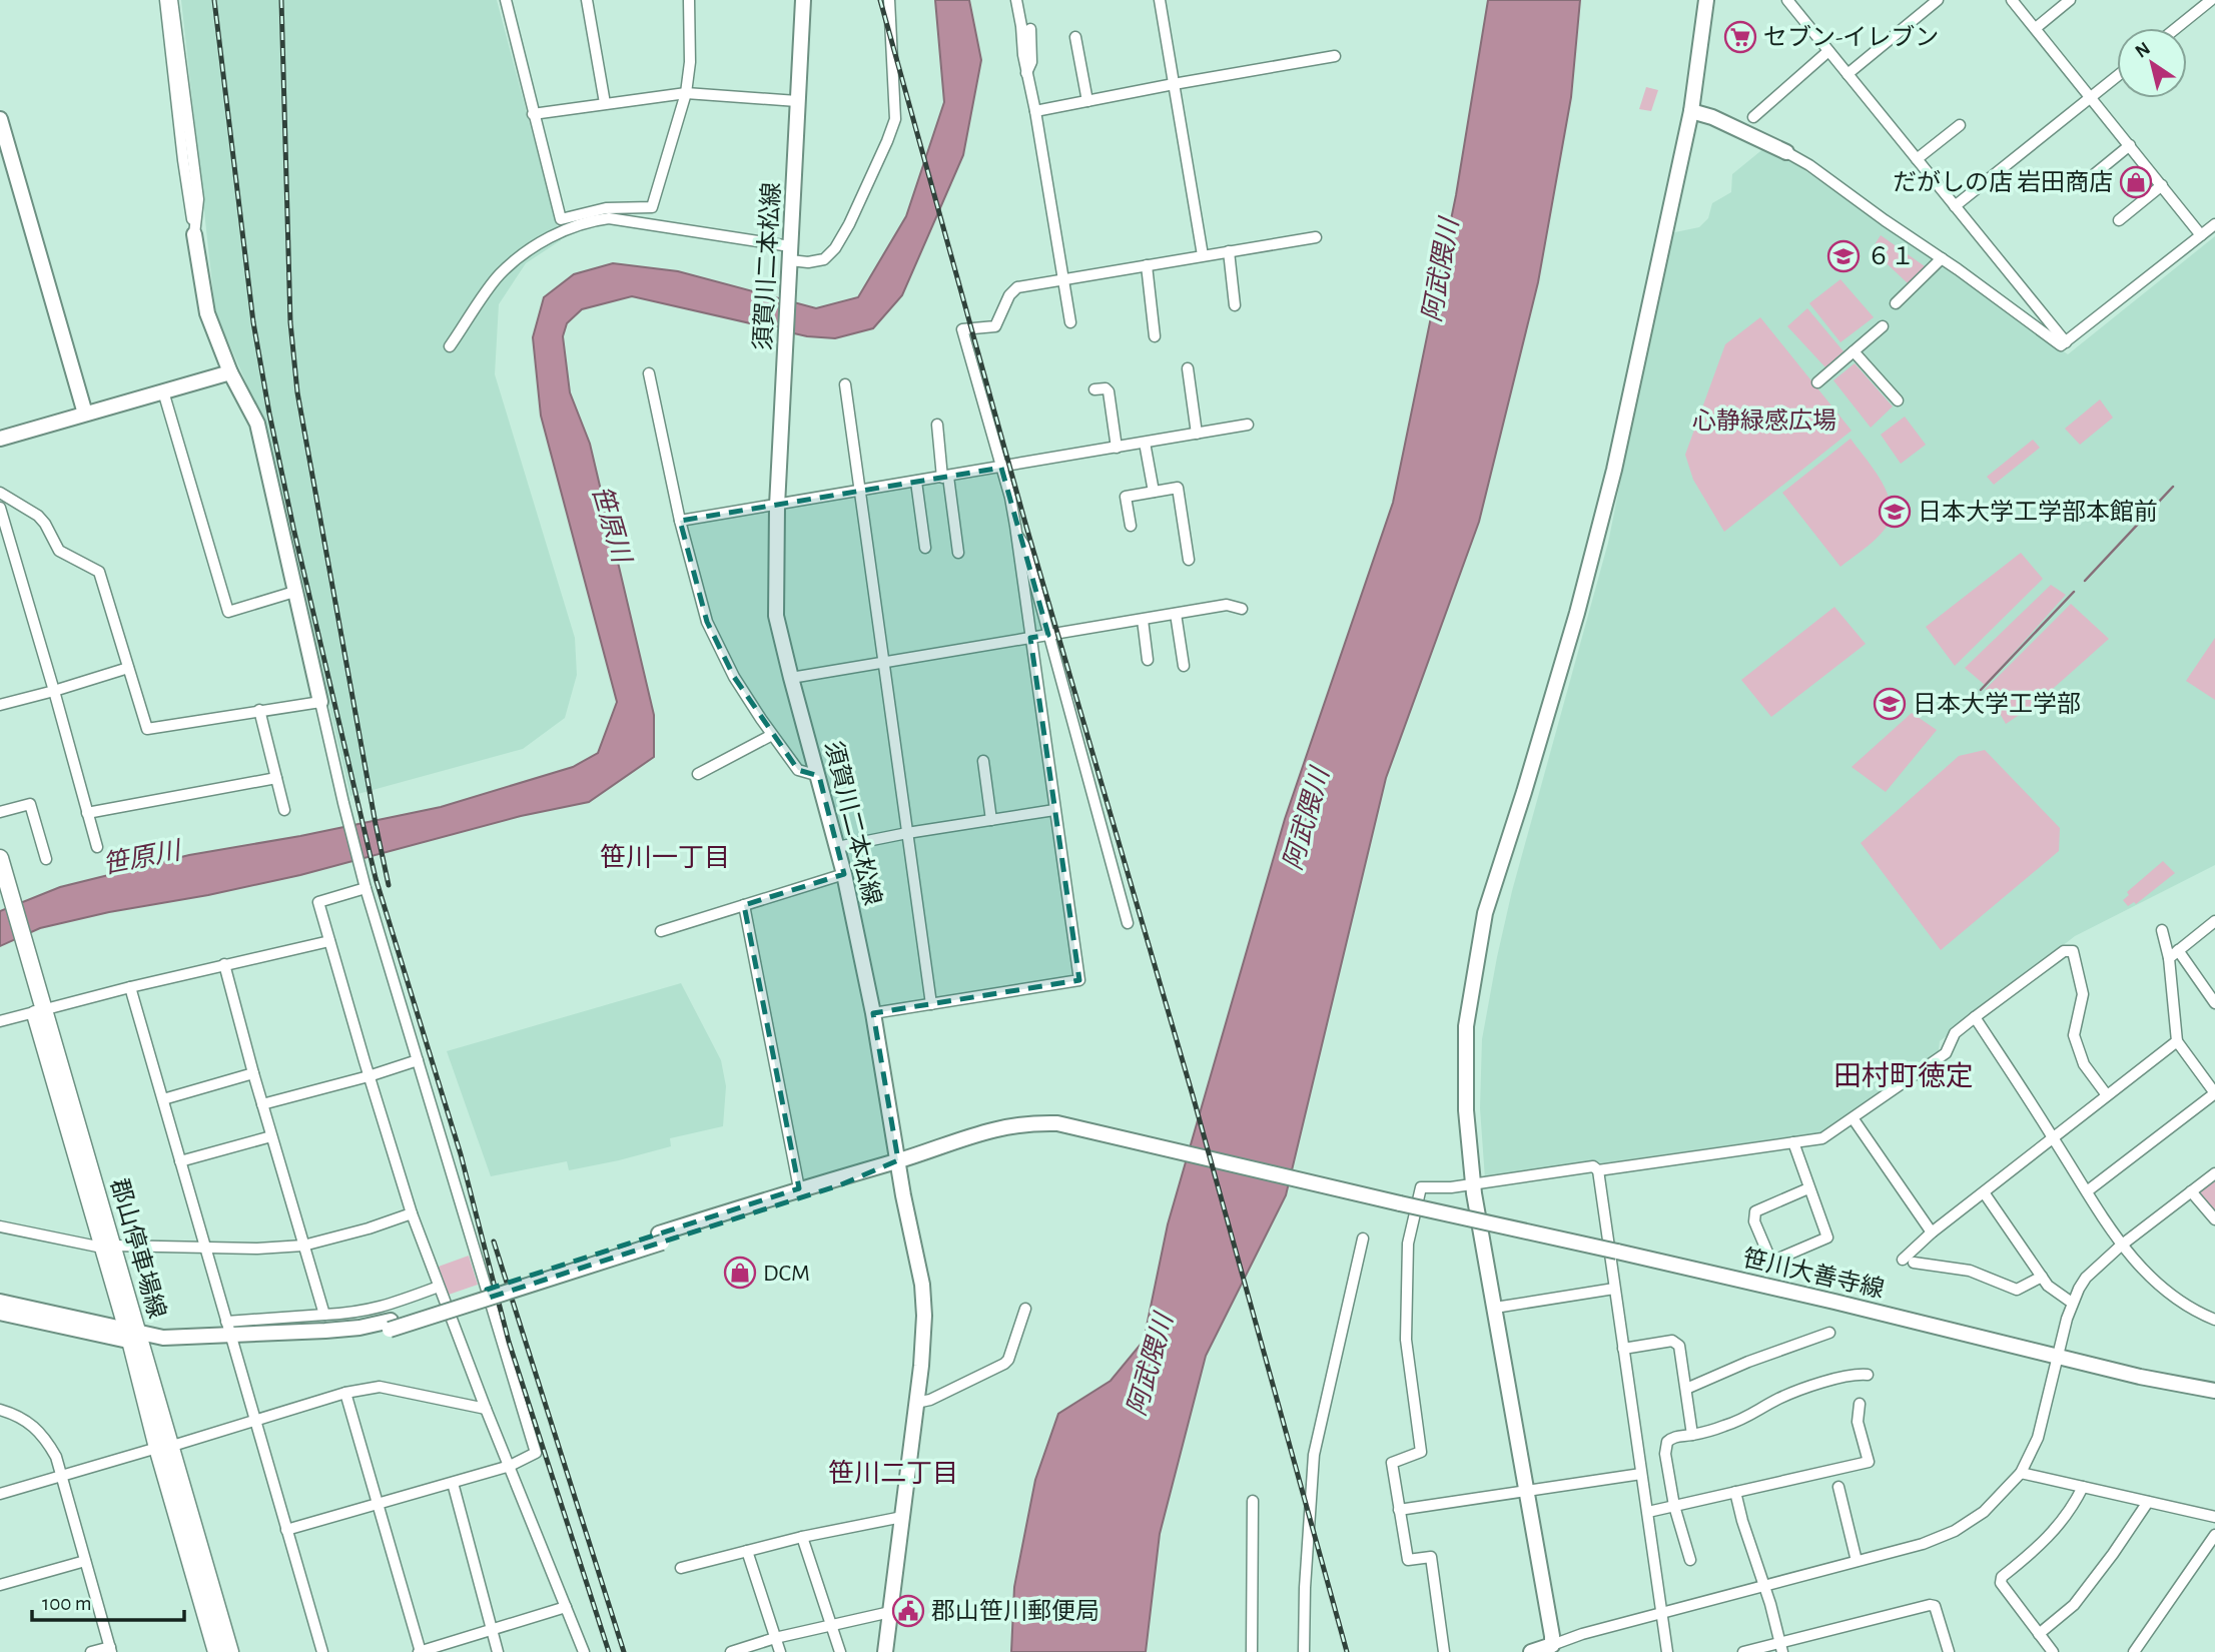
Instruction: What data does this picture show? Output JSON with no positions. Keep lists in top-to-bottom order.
{
  "streets": {
    "main road": ["郡山停車場線"],
    "street": ["須賀川二本松線", "笹川大善寺線"]
  },
  "crossings": [
    ["須賀川二本松線", "笹川大善寺線"]
  ],
  "districts": ["笹川一丁目", "田村町徳定", "笹川二丁目"],
  "water": ["阿武隈川", "笹原川"],
  "parks": ["心静緑感広場"],
  "places": {
    "supermarket": ["セブン-イレブン"],
    "shop": ["だがしの店 岩田商店", "DCM"],
    "school or university": ["６１", "日本大学工学部本館前", "日本大学工学部"],
    "public building": ["郡山笹川郵便局"]
  },
  "scale_bar": "100 m",
  "north": "top left"
}
